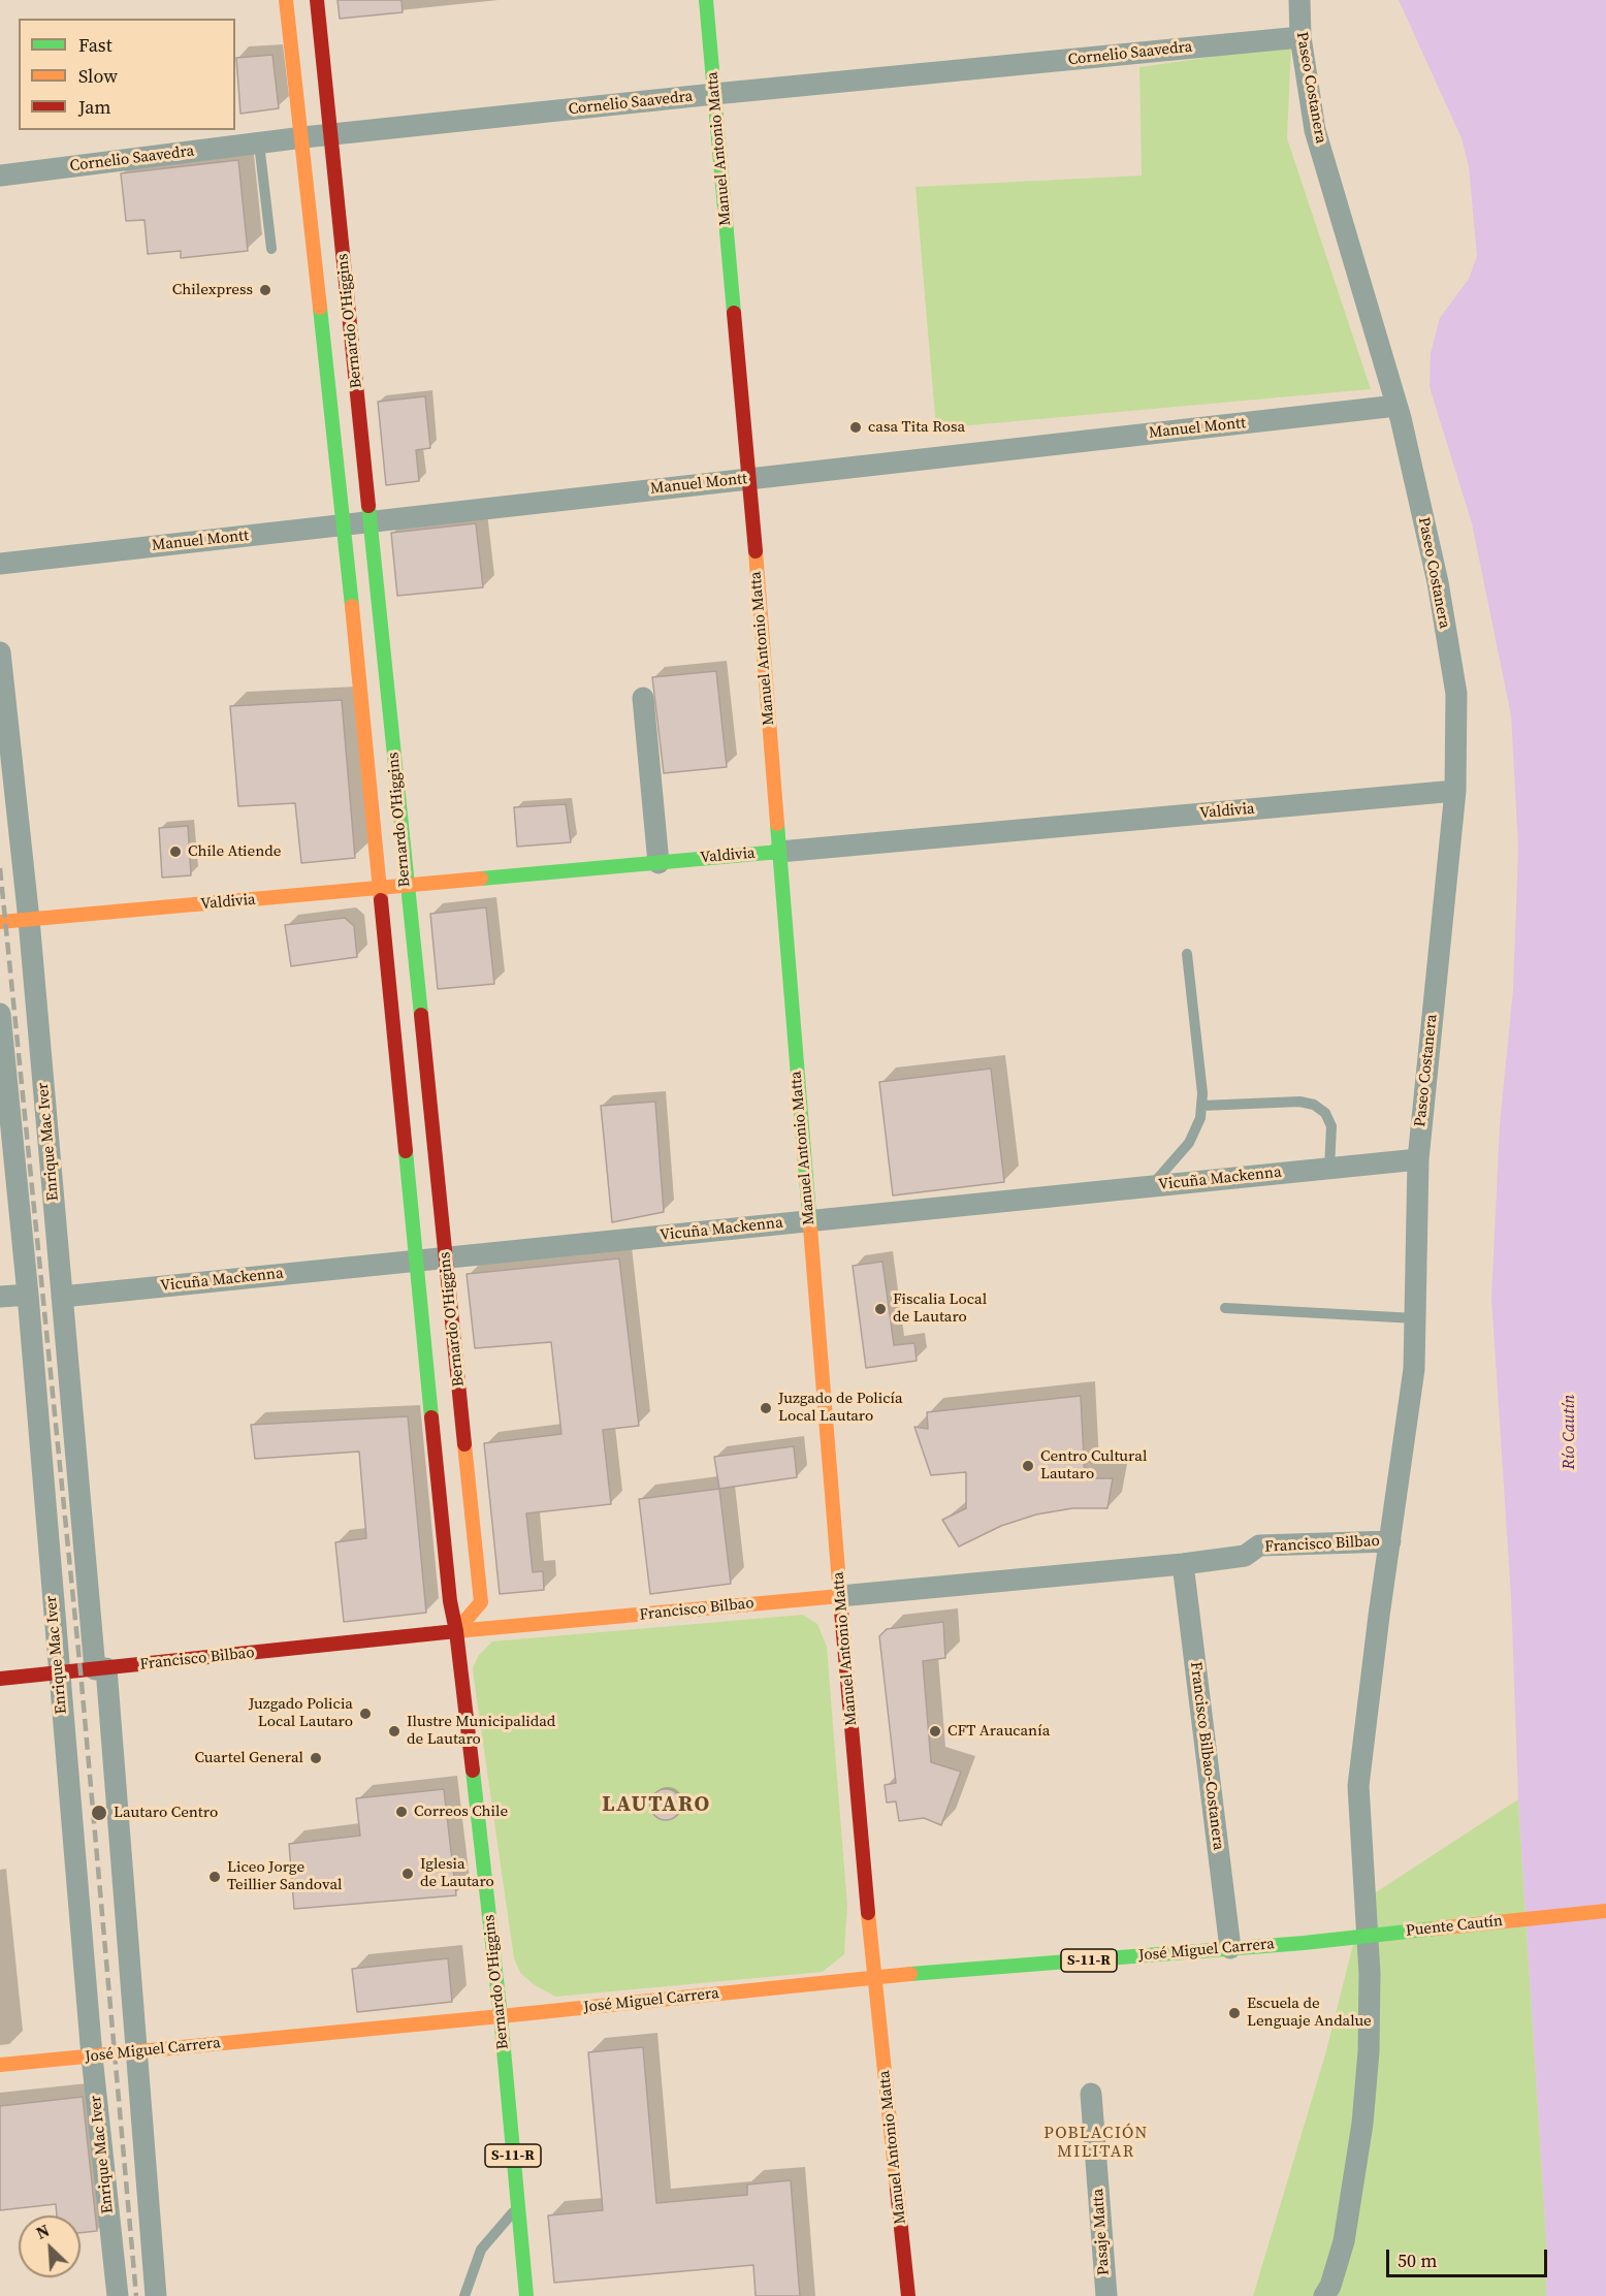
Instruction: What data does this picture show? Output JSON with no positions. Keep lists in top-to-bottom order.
{
  "streets": {
    "main road": [
      "Manuel Antonio Matta",
      "Bernardo O'Higgins",
      "Valdivia",
      "Francisco Bilbao",
      "Puente Cautín",
      "José Miguel Carrera",
      "S-11-R"
    ],
    "street": [
      "Cornelio Saavedra",
      "Paseo Costanera",
      "Manuel Montt",
      "Enrique Mac Iver",
      "Vicuña Mackenna",
      "Francisco Bilbao-Costanera",
      "Pasaje Matta"
    ]
  },
  "crossings": [
    ["Cornelio Saavedra", "Paseo Costanera"],
    ["Cornelio Saavedra", "Manuel Antonio Matta"],
    ["Cornelio Saavedra", "Bernardo O'Higgins"],
    ["Paseo Costanera", "Manuel Montt"],
    ["Paseo Costanera", "Valdivia"],
    ["Paseo Costanera", "Vicuña Mackenna"],
    ["Paseo Costanera", "Francisco Bilbao"],
    ["Manuel Antonio Matta", "Manuel Montt"],
    ["Manuel Antonio Matta", "Valdivia"],
    ["Manuel Antonio Matta", "Vicuña Mackenna"],
    ["Manuel Antonio Matta", "Francisco Bilbao"],
    ["Manuel Antonio Matta", "José Miguel Carrera"],
    ["Bernardo O'Higgins", "Manuel Montt"],
    ["Bernardo O'Higgins", "Valdivia"],
    ["Bernardo O'Higgins", "Vicuña Mackenna"],
    ["Bernardo O'Higgins", "Francisco Bilbao"],
    ["Bernardo O'Higgins", "José Miguel Carrera"],
    ["Valdivia", "Enrique Mac Iver"],
    ["Enrique Mac Iver", "Vicuña Mackenna"],
    ["Enrique Mac Iver", "Francisco Bilbao"],
    ["Enrique Mac Iver", "José Miguel Carrera"],
    ["Francisco Bilbao", "Francisco Bilbao-Costanera"],
    ["Francisco Bilbao-Costanera", "José Miguel Carrera"],
    ["Puente Cautín", "José Miguel Carrera"]
  ],
  "districts": ["LAUTARO", "POBLACIÓN MILITAR"],
  "water": ["Río Cautín"],
  "places": [
    "Chilexpress",
    "casa Tita Rosa",
    "Chile Atiende",
    "Fiscalia Local de Lautaro",
    "Juzgado de Policía Local Lautaro",
    "Centro Cultural Lautaro",
    "Juzgado Policia Local Lautaro",
    "Ilustre Municipalidad de Lautaro",
    "CFT Araucanía",
    "Cuartel General",
    "Correos Chile",
    "Lautaro Centro",
    "Iglesia de Lautaro",
    "Liceo Jorge Teillier Sandoval",
    "Escuela de Lenguaje Andalue"
  ],
  "legend": ["Fast", "Slow", "Jam"],
  "scale_bar": "50 m",
  "north": "top left"
}
